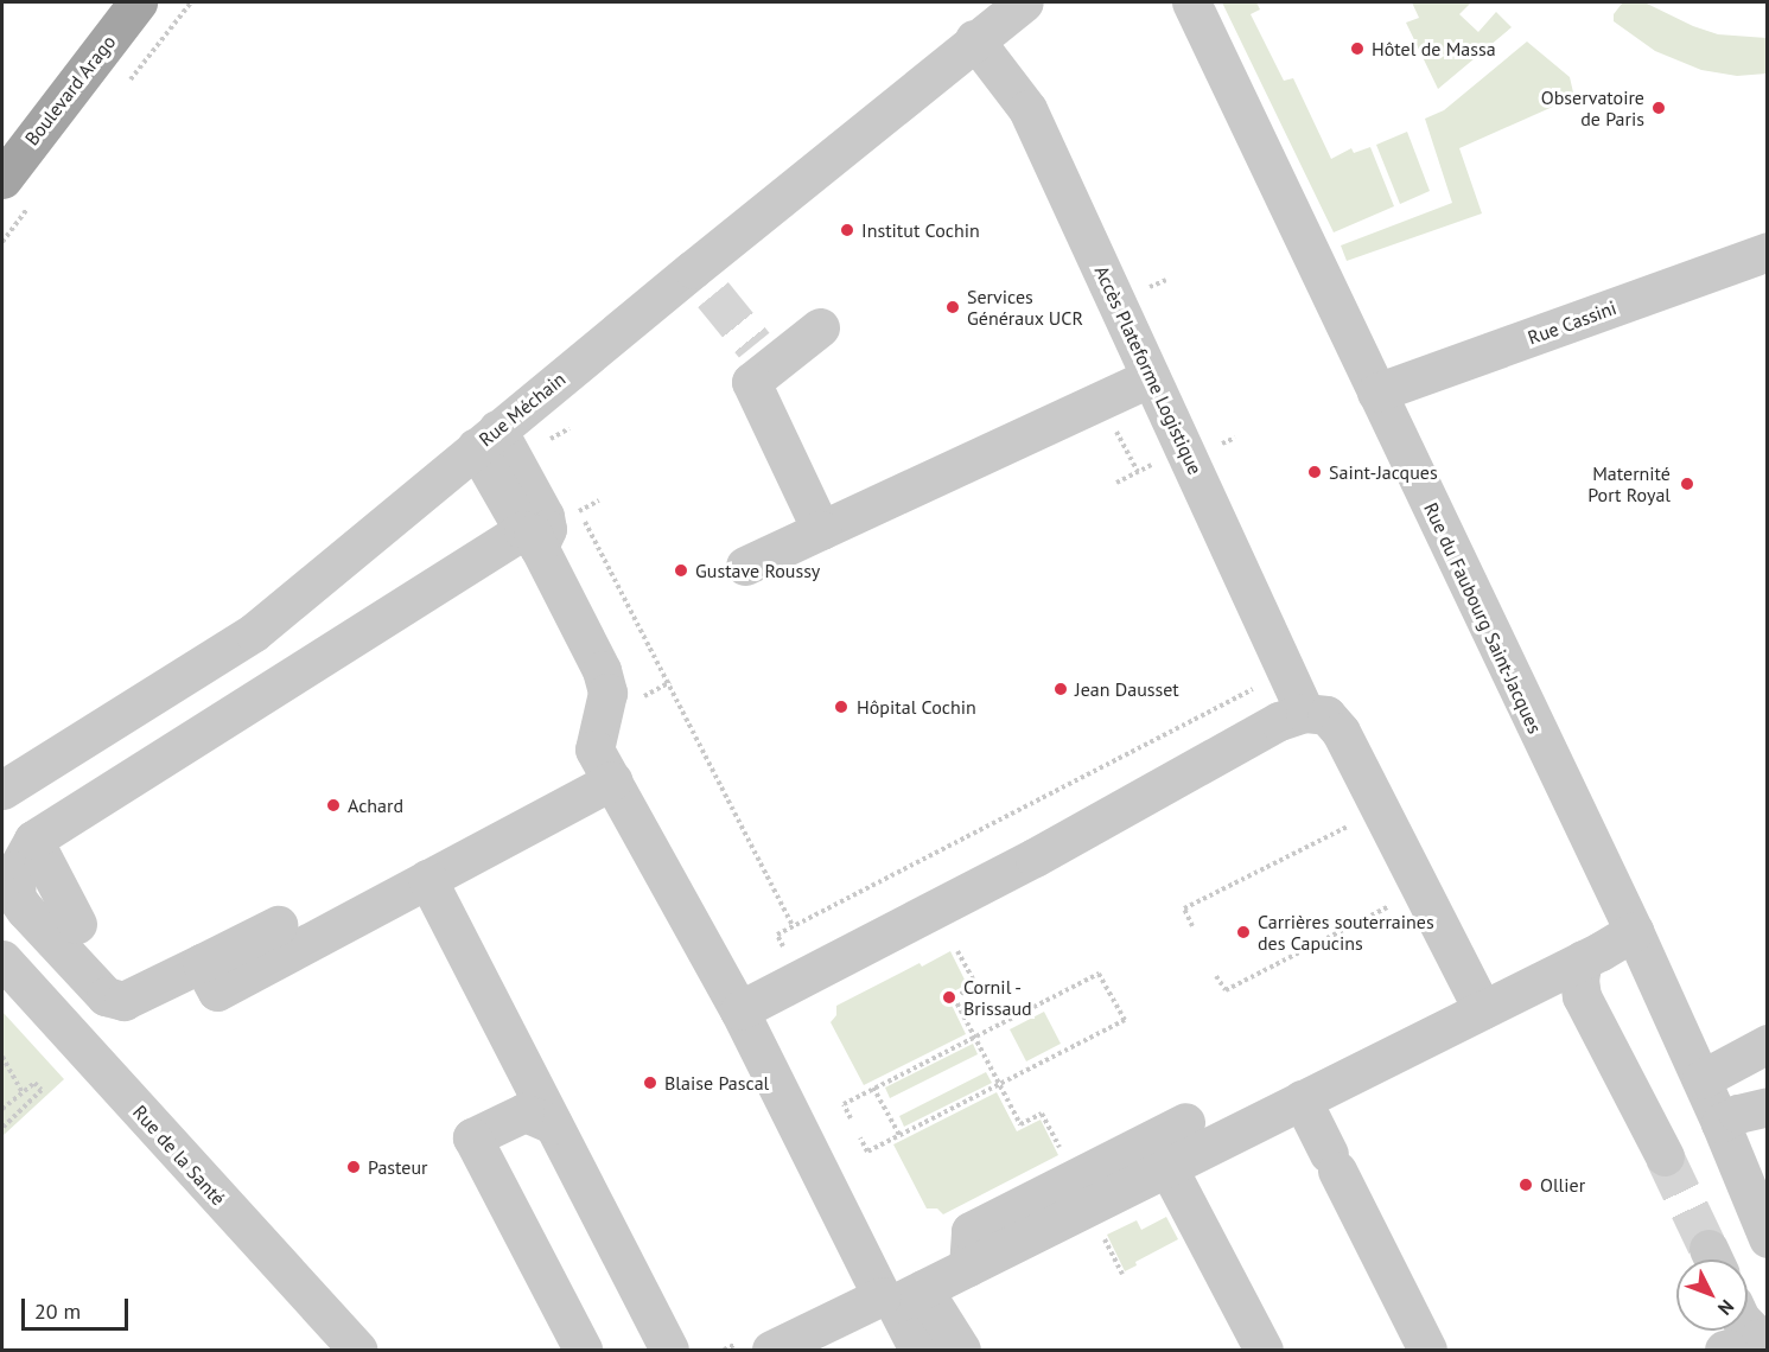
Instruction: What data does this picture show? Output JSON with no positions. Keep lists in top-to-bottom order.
{
  "streets": {
    "main road": ["Boulevard Arago"],
    "street": [
      "Rue Cassini",
      "Accès Plateforme Logistique",
      "Rue Méchain",
      "Rue du Faubourg Saint-Jacques",
      "Rue de la Santé"
    ]
  },
  "crossings": [
    ["Rue Cassini", "Rue du Faubourg Saint-Jacques"],
    ["Accès Plateforme Logistique", "Rue Méchain"]
  ],
  "places": [
    "Hôtel de Massa",
    "Observatoire de Paris",
    "Institut Cochin",
    "Services Généraux UCR",
    "Saint-Jacques",
    "Maternité Port Royal",
    "Gustave Roussy",
    "Jean Dausset",
    "Hôpital Cochin",
    "Achard",
    "Carrières souterraines des Capucins",
    "Cornil - Brissaud",
    "Blaise Pascal",
    "Pasteur",
    "Ollier"
  ],
  "scale_bar": "20 m",
  "north": "bottom right"
}
